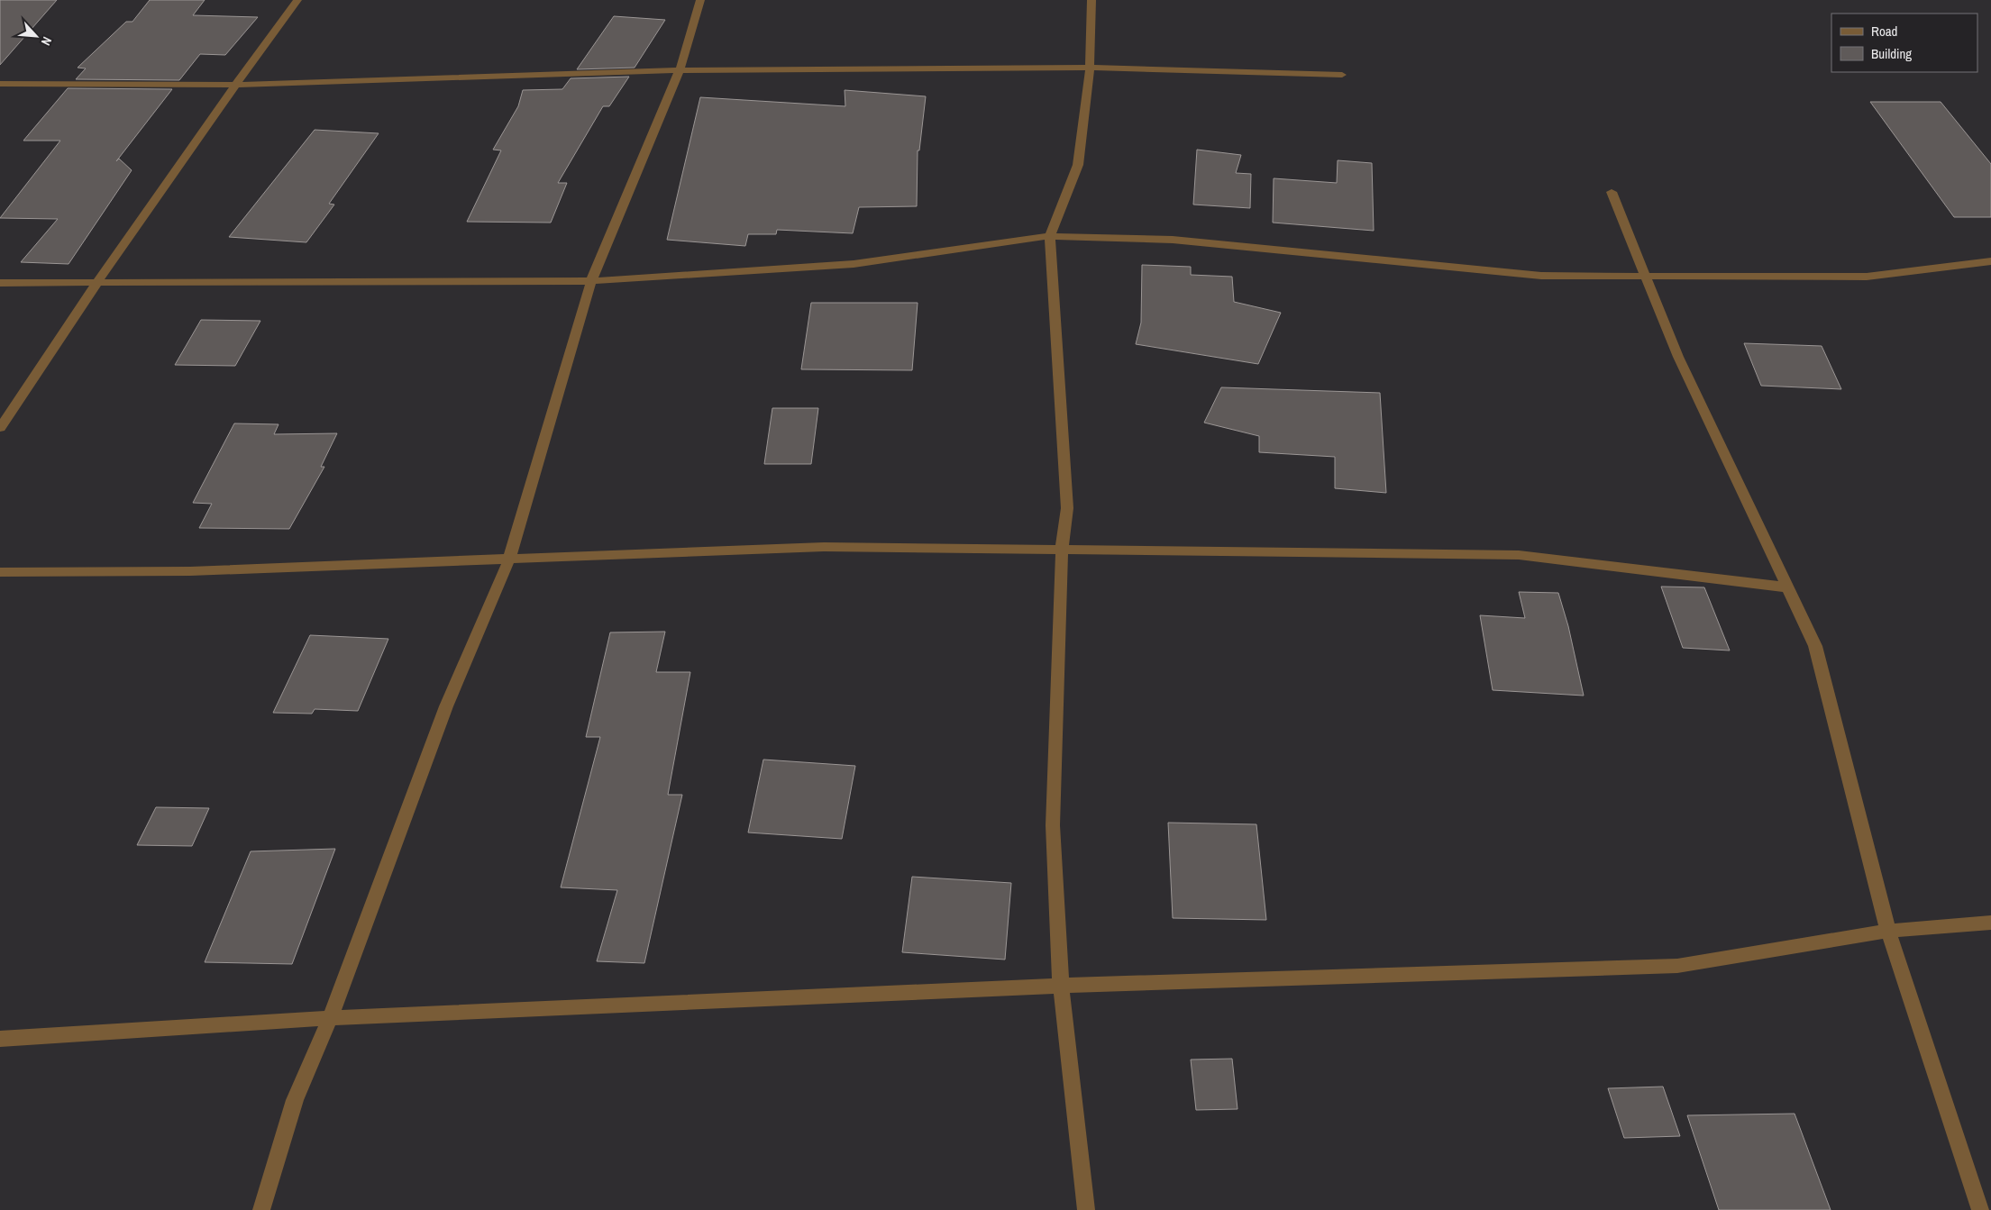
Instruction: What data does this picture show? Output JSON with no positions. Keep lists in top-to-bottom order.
{
  "legend": ["Road", "Building"],
  "north": "bottom right"
}
